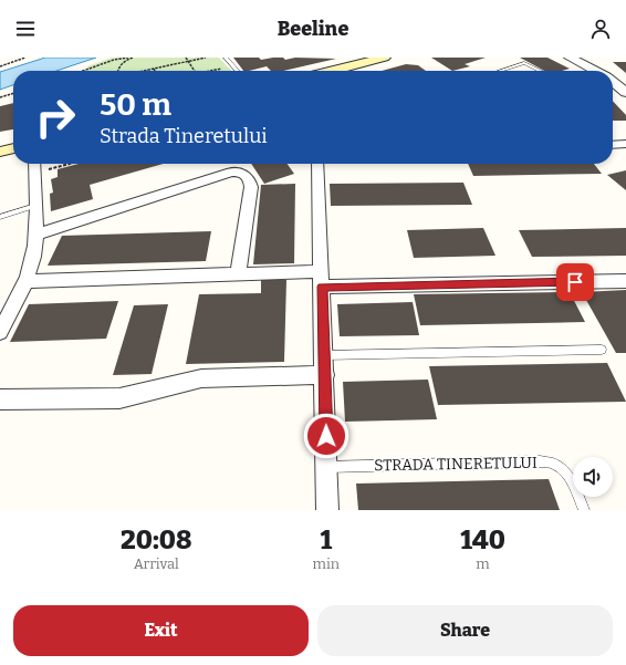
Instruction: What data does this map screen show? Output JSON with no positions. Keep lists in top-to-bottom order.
{
  "streets": {
    "lane": ["STRADA TINERETULUI"]
  },
  "page": {
    "header": "Beeline",
    "turn": ["50 m", "Strada Tineretului"],
    "eta": [
      "20:08",
      "Arrival",
      "1",
      "min",
      "140",
      "m"
    ],
    "buttons": ["Exit", "Share"]
  }
}
